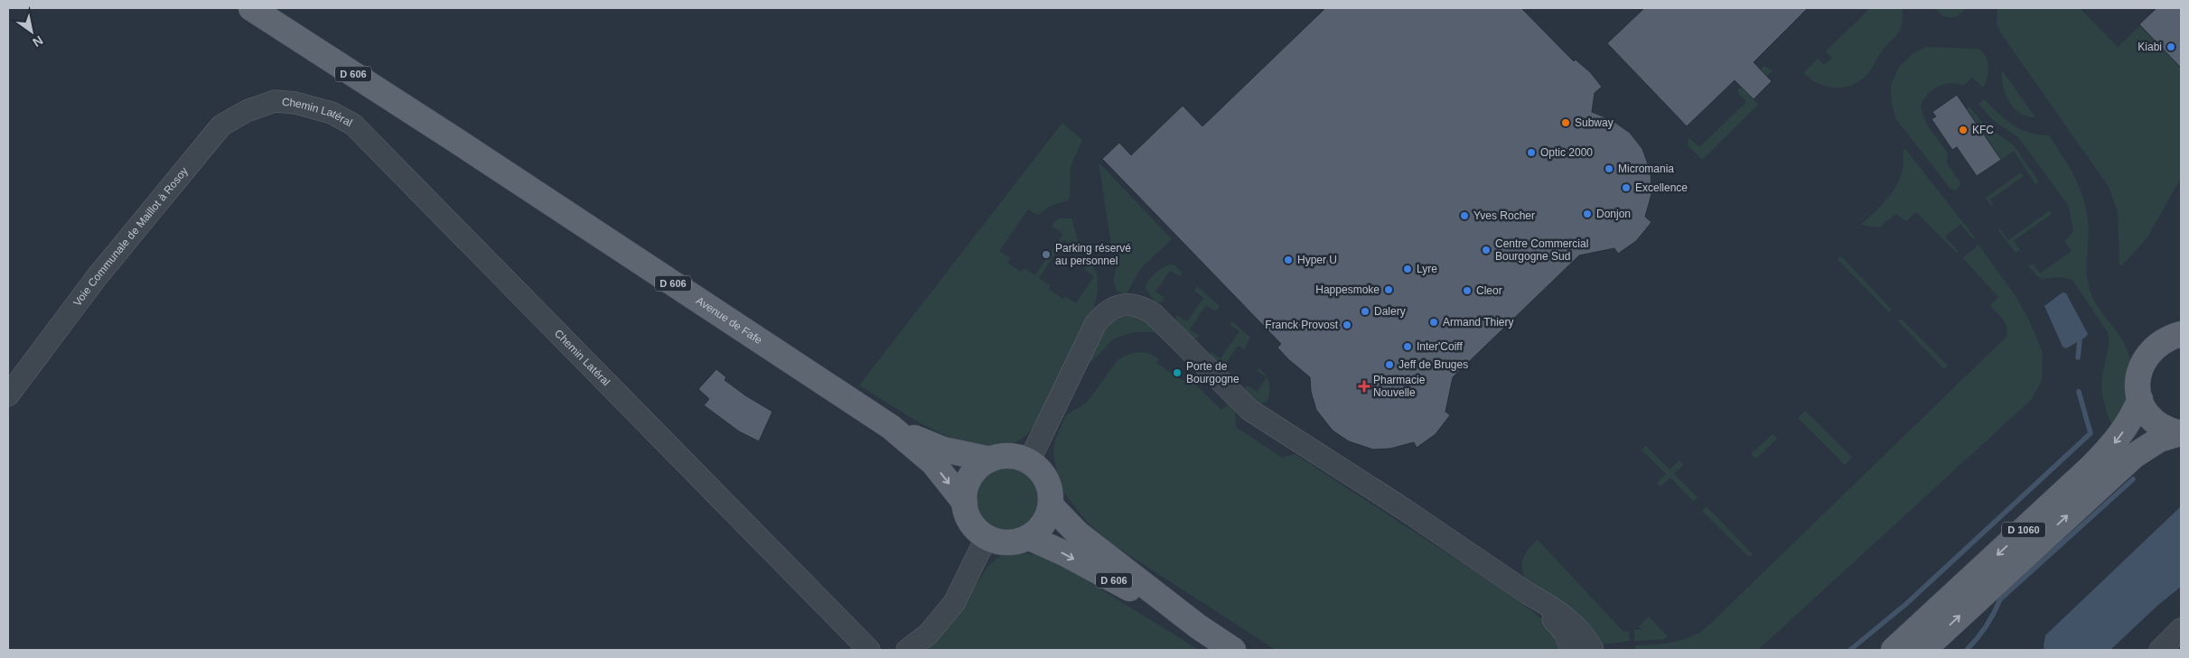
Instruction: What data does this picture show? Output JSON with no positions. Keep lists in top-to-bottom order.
{
  "streets": {
    "main road": ["D 606", "Avenue de Fafe", "D 1060"],
    "street": ["Chemin Latéral", "Voie Communale de Maillot à Rosoy"]
  },
  "crossings": [
    ["D 606", "Avenue de Fafe"],
    ["Chemin Latéral", "Voie Communale de Maillot à Rosoy"]
  ],
  "places": {
    "other": [
      "Kiabi",
      "Subway",
      "KFC",
      "Optic 2000",
      "Micromania",
      "Excellence",
      "Donjon",
      "Yves Rocher",
      "Centre Commercial Bourgogne Sud",
      "Parking réservé au personnel",
      "Hyper U",
      "Lyre",
      "Happesmoke",
      "Cleor",
      "Dalery",
      "Armand Thiery",
      "Franck Provost",
      "Inter'Coiff",
      "Jeff de Bruges",
      "Porte de Bourgogne"
    ],
    "health": ["Pharmacie Nouvelle"]
  },
  "north": "bottom right"
}
